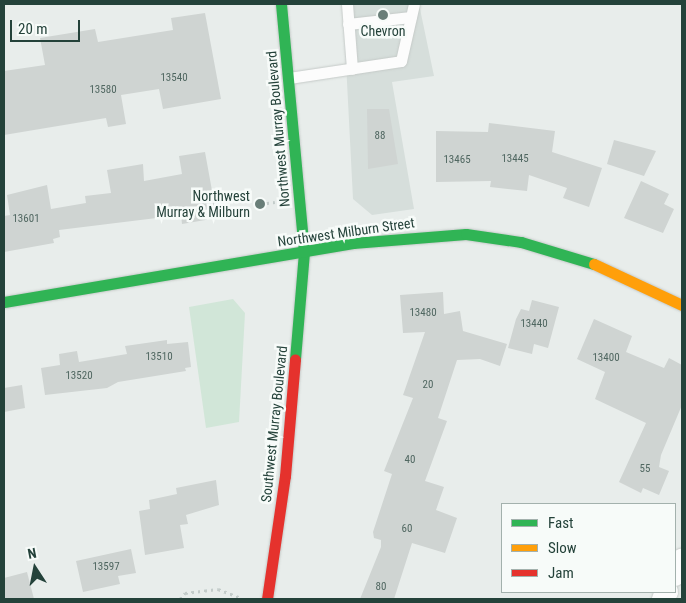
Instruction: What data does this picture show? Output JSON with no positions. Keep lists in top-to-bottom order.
{
  "streets": {
    "street": ["Northwest Murray Boulevard", "Northwest Milburn Street", "Southwest Murray Boulevard"]
  },
  "crossings": [
    ["Northwest Murray Boulevard", "Northwest Milburn Street"],
    ["Northwest Murray Boulevard", "Southwest Murray Boulevard"],
    ["Northwest Milburn Street", "Southwest Murray Boulevard"]
  ],
  "places": ["Chevron", "Northwest Murray & Milburn"],
  "house_numbers": [
    "13540",
    "13580",
    "88",
    "13445",
    "13465",
    "13601",
    "13480",
    "13440",
    "13510",
    "13400",
    "13520",
    "20",
    "40",
    "55",
    "60",
    "13597",
    "80"
  ],
  "legend": ["Fast", "Slow", "Jam"],
  "scale_bar": "20 m",
  "north": "top"
}
